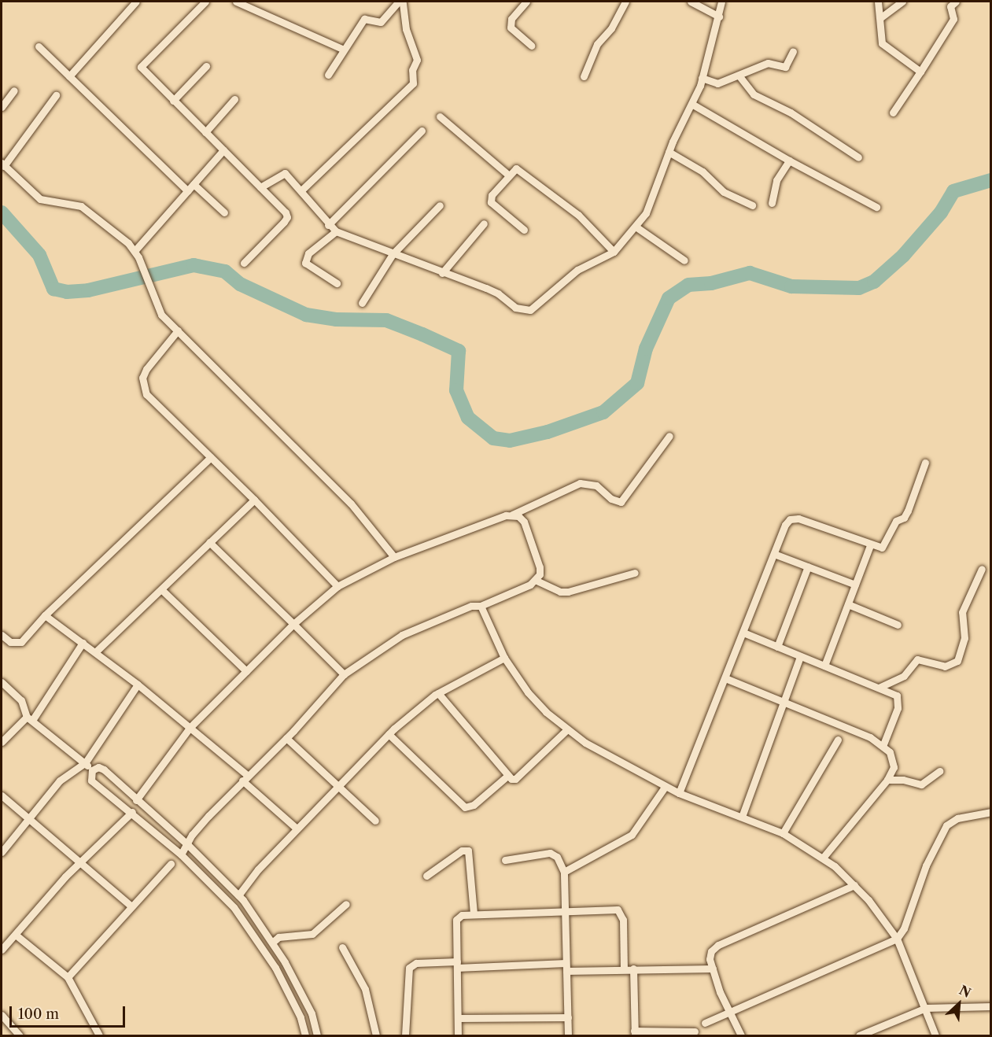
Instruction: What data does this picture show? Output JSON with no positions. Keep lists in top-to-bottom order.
{
  "scale_bar": "100 m",
  "north": "top right"
}
